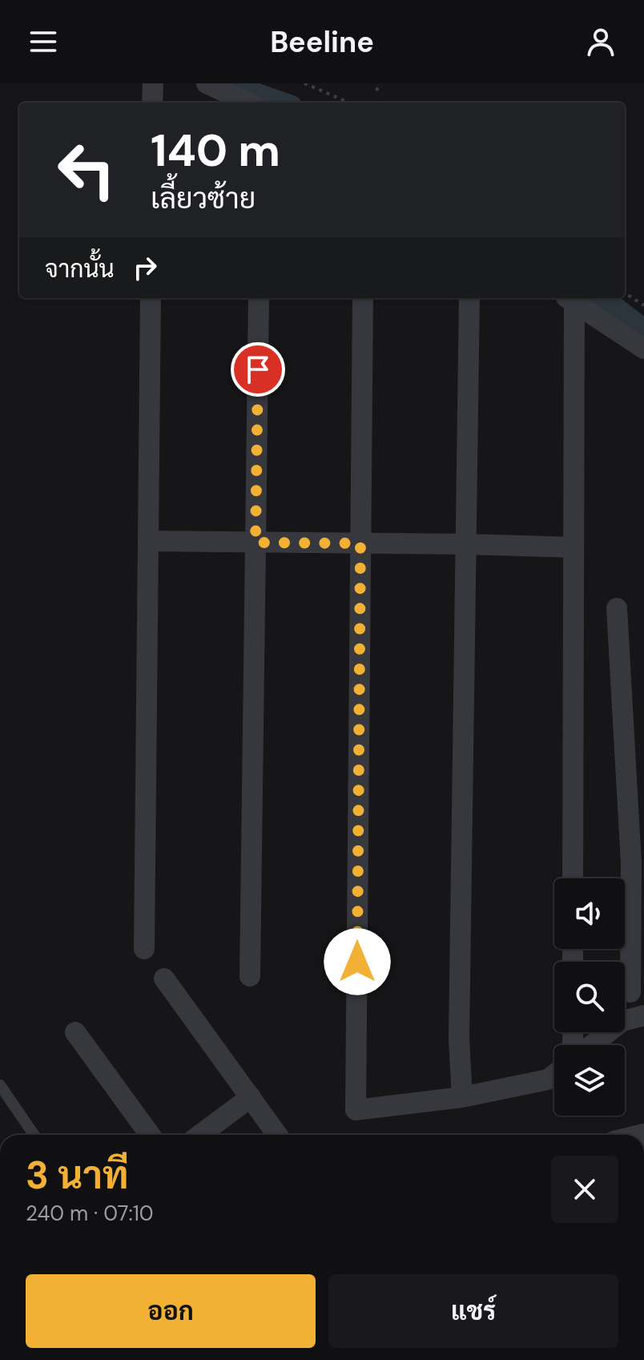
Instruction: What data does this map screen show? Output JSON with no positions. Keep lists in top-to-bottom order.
{
  "page": {
    "header": "Beeline",
    "turn": ["140 m", "เลี้ยวซ้าย"],
    "then": "จากนั้น",
    "heading": ["3 นาที", "240 m · 07:10"],
    "buttons": ["ออก", "แชร์"]
  }
}
